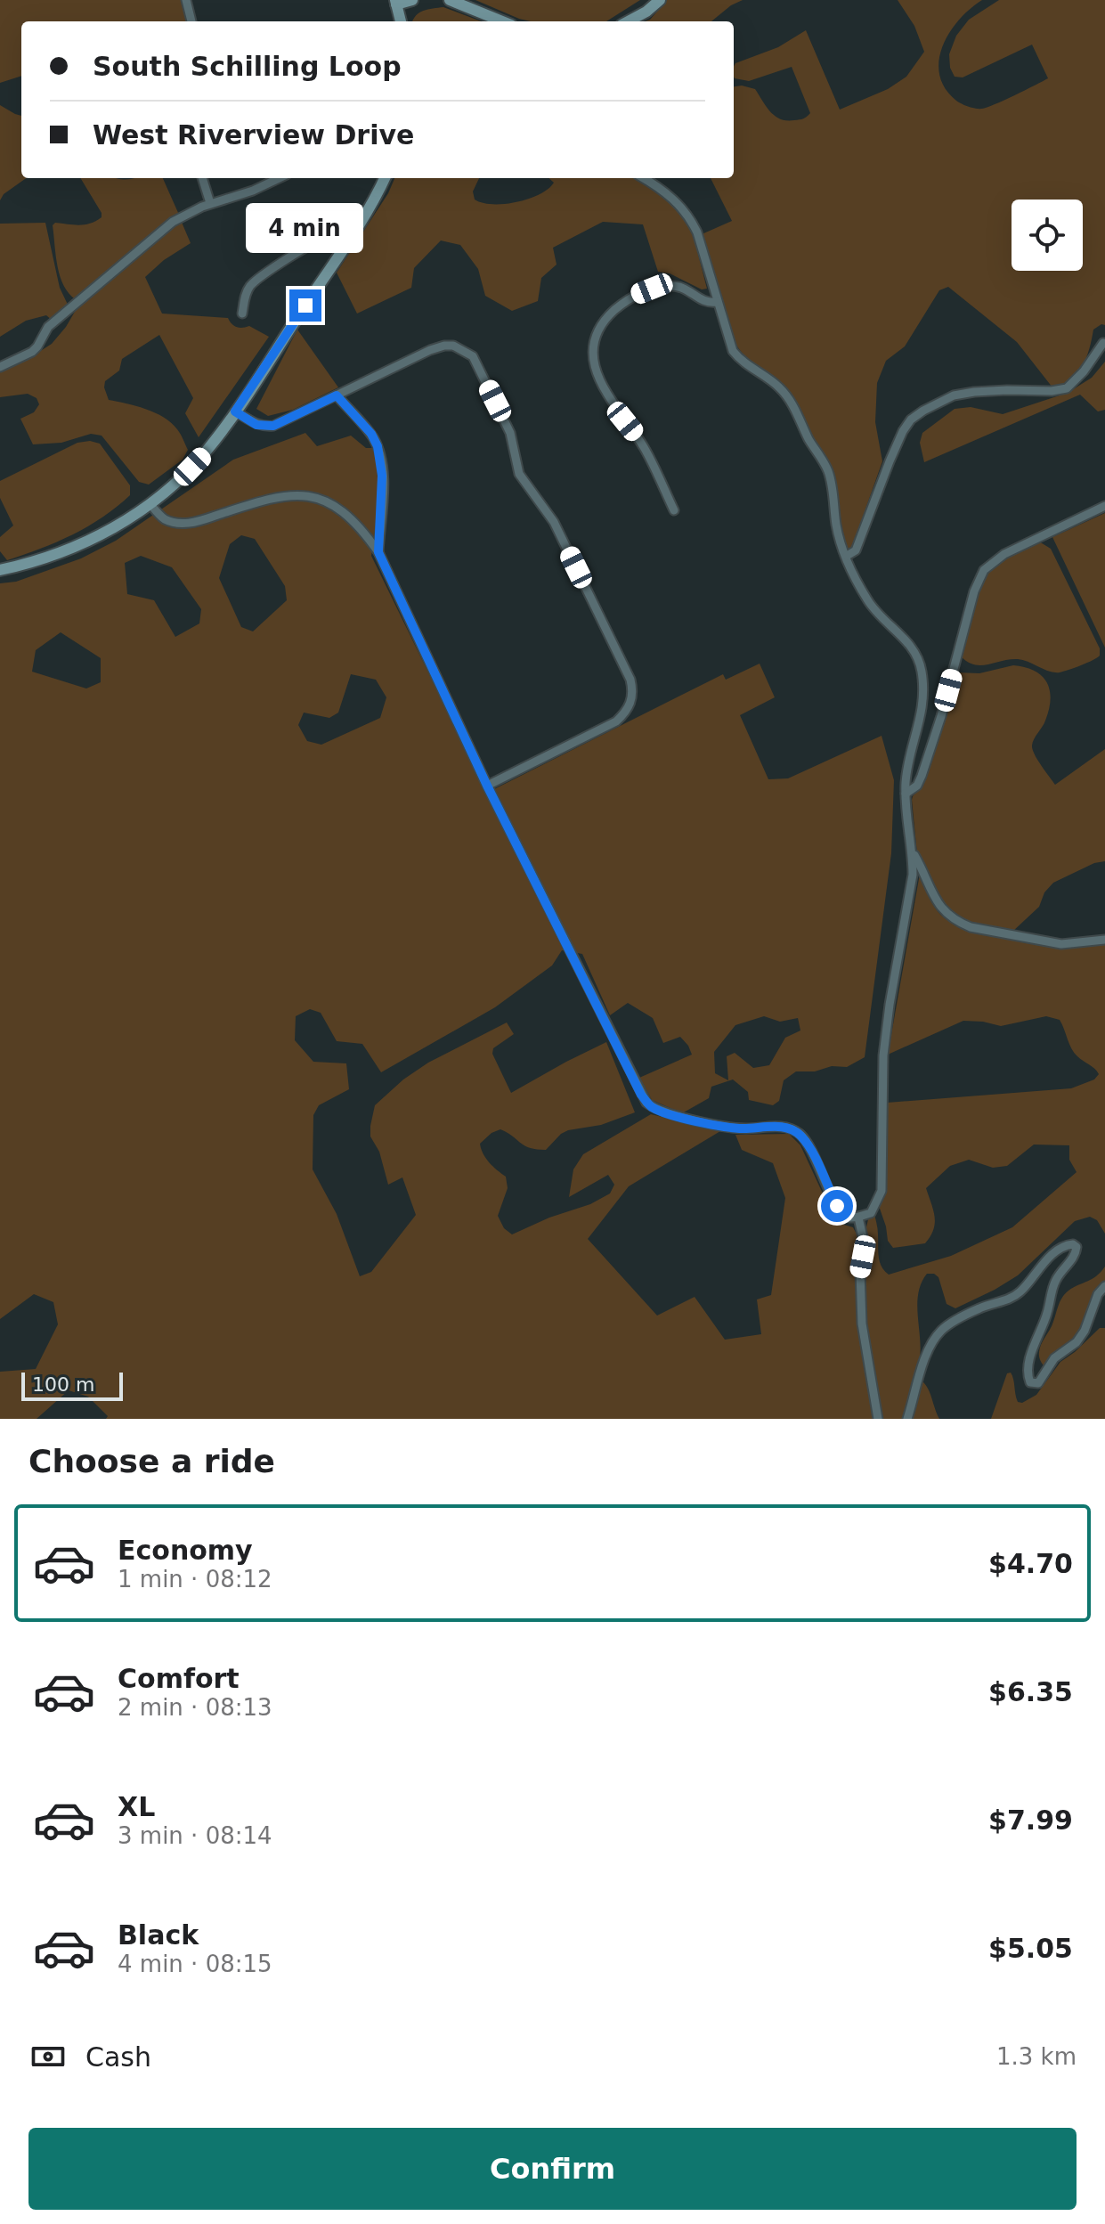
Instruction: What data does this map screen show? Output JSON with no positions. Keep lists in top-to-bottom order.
{
  "scale_bar": "100 m",
  "page": {
    "banner": ["South Schilling Loop", "West Riverview Drive"],
    "bubble": "4 min",
    "scale": "100 m",
    "heading": "Choose a ride",
    "list": [
      {
        "name": "Economy",
        "note": "1 min · 08:12",
        "value": "$4.70"
      },
      {
        "name": "Comfort",
        "note": "2 min · 08:13",
        "value": "$6.35"
      },
      {
        "name": "XL",
        "note": "3 min · 08:14",
        "value": "$7.99"
      },
      {
        "name": "Black",
        "note": "4 min · 08:15",
        "value": "$5.05"
      }
    ],
    "pay": ["Cash", "1.3 km"],
    "buttons": "Confirm"
  }
}
